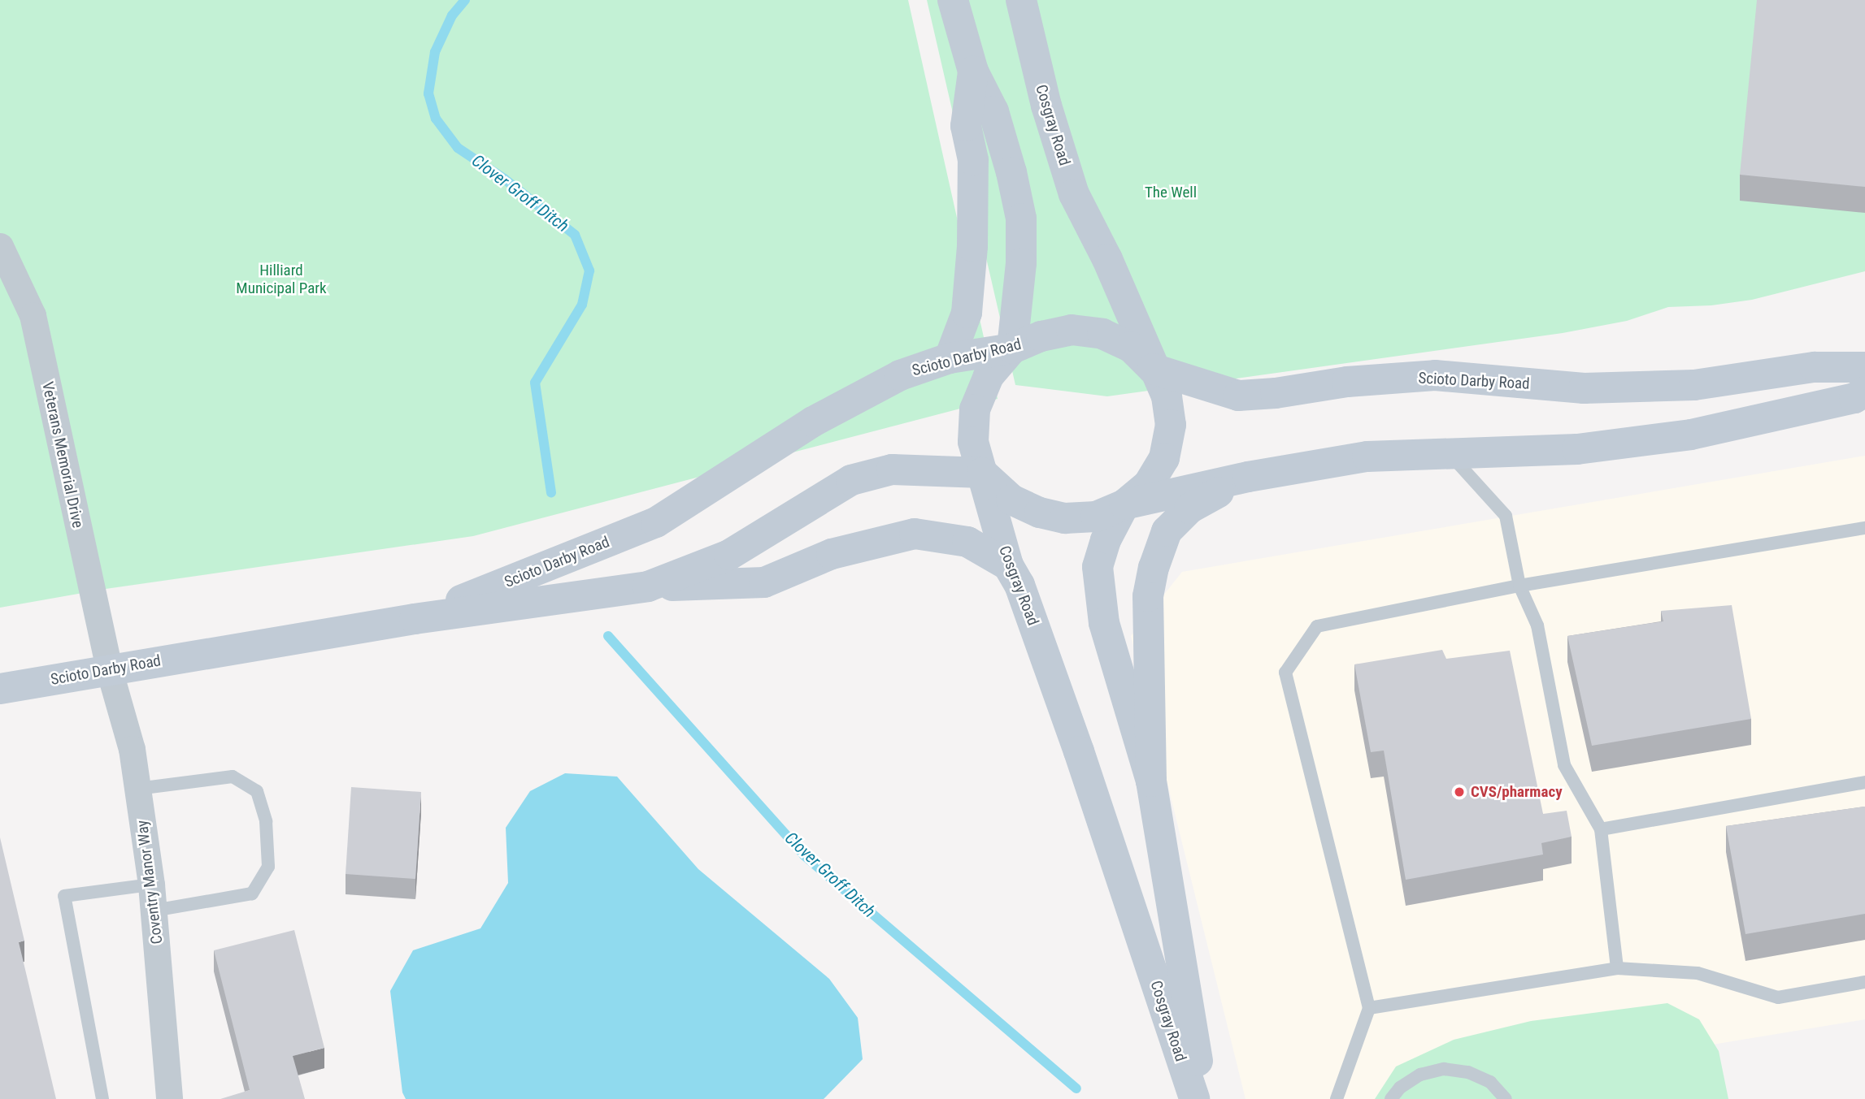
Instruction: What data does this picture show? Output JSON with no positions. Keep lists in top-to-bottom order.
{
  "streets": {
    "main road": ["Cosgray Road", "Scioto Darby Road"],
    "street": ["Veterans Memorial Drive", "Coventry Manor Way"]
  },
  "crossings": [
    ["Cosgray Road", "Scioto Darby Road"],
    ["Scioto Darby Road", "Veterans Memorial Drive"],
    ["Scioto Darby Road", "Coventry Manor Way"],
    ["Veterans Memorial Drive", "Coventry Manor Way"]
  ],
  "water": ["Clover Groff Ditch"],
  "parks": ["The Well", "Hilliard Municipal Park"],
  "places": ["CVS/pharmacy"]
}
